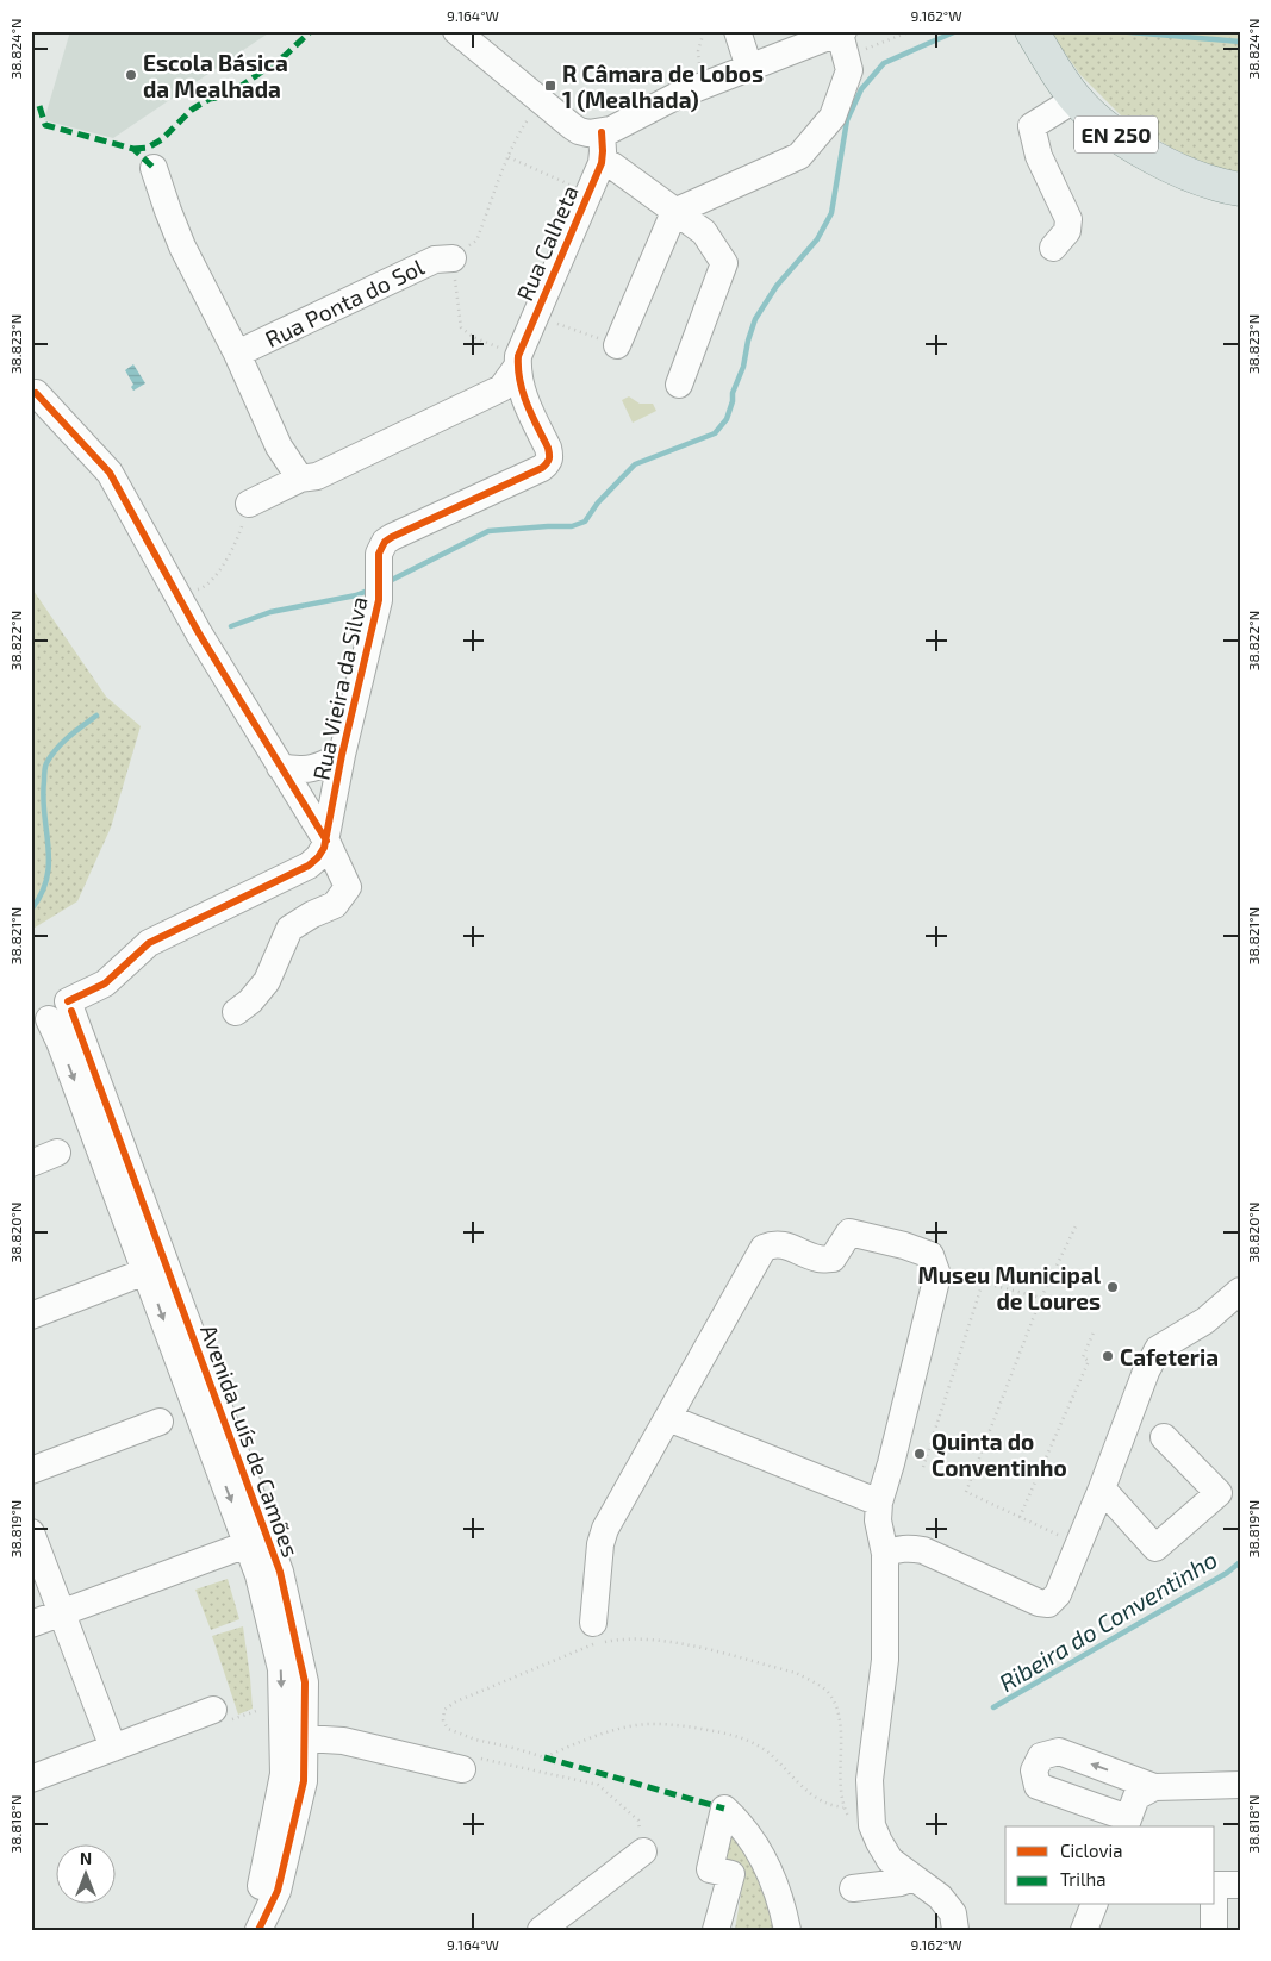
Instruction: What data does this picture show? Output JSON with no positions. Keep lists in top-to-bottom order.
{
  "streets": {
    "main road": ["EN 250"],
    "street": [
      "Rua Calheta",
      "Rua Ponta do Sol",
      "Rua Vieira da Silva",
      "Avenida Luís de Camões"
    ]
  },
  "crossings": [
    ["Rua Calheta", "Rua Vieira da Silva"]
  ],
  "water": ["Ribeira do Conventinho"],
  "places": {
    "other": [
      "Escola Básica da Mealhada",
      "Museu Municipal de Loures",
      "Cafeteria",
      "Quinta do Conventinho"
    ],
    "transit": ["R Câmara de Lobos 1 (Mealhada)"]
  },
  "legend": ["Ciclovia", "Trilha"],
  "north": "top",
  "coordinates": [
    "9.164°W",
    "9.162°W",
    "38.824°N",
    "38.823°N",
    "38.822°N",
    "38.821°N",
    "38.820°N",
    "38.819°N",
    "38.818°N"
  ]
}
